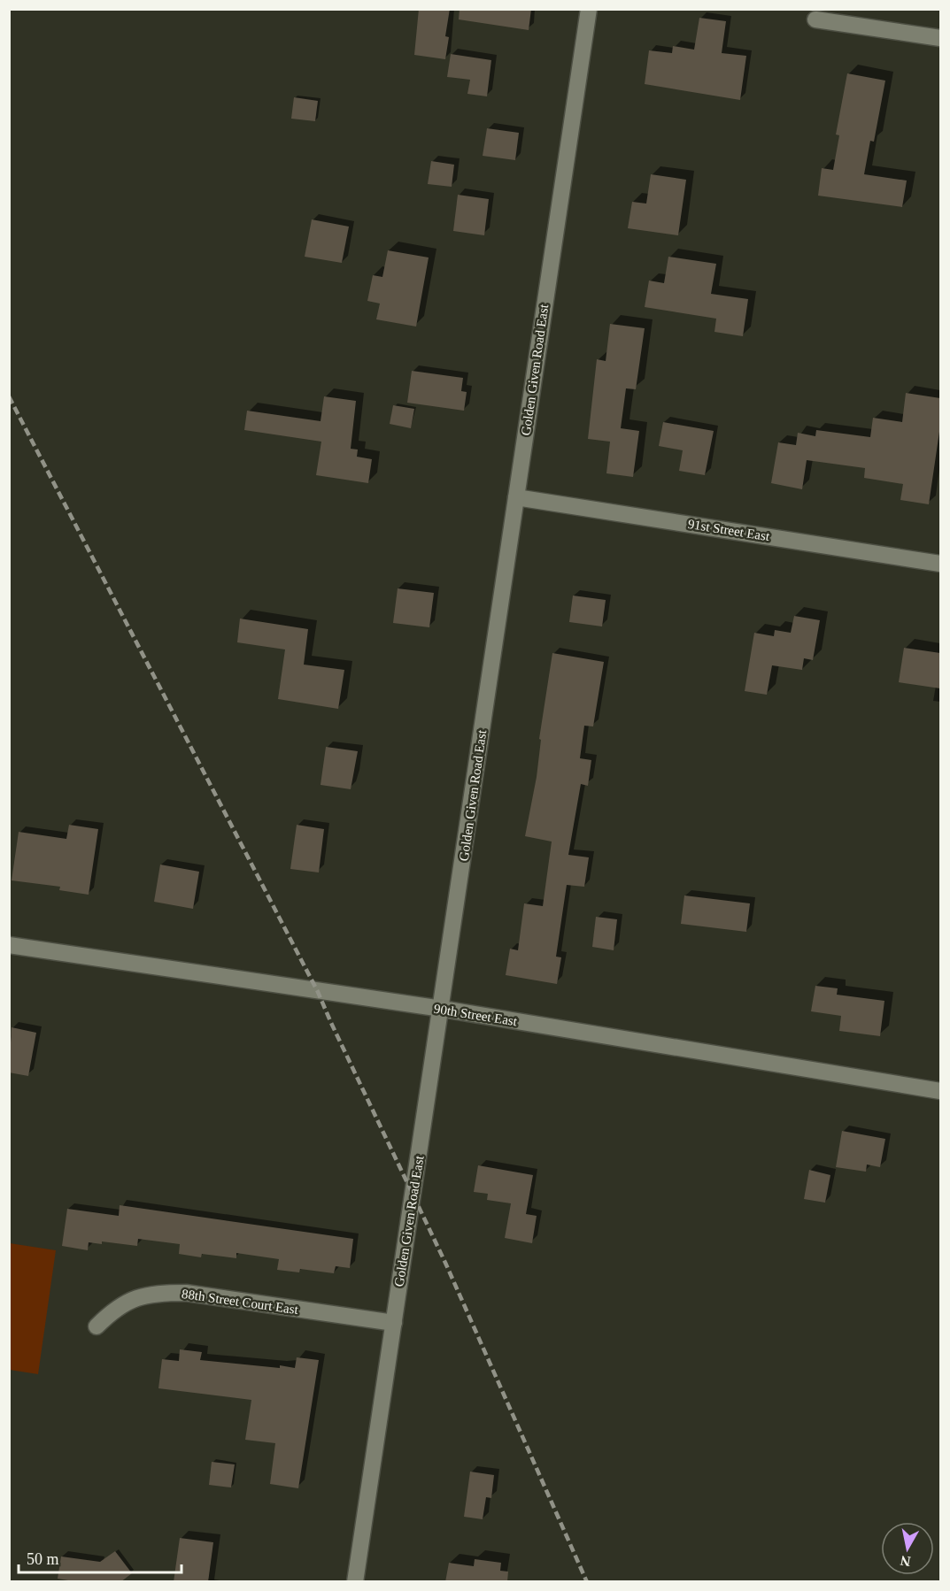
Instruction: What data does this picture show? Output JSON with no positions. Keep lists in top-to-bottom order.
{
  "streets": {
    "street": [
      "Golden Given Road East",
      "91st Street East",
      "90th Street East",
      "88th Street Court East"
    ]
  },
  "crossings": [
    ["Golden Given Road East", "91st Street East"],
    ["Golden Given Road East", "90th Street East"],
    ["Golden Given Road East", "88th Street Court East"]
  ],
  "scale_bar": "50 m",
  "north": "bottom"
}
